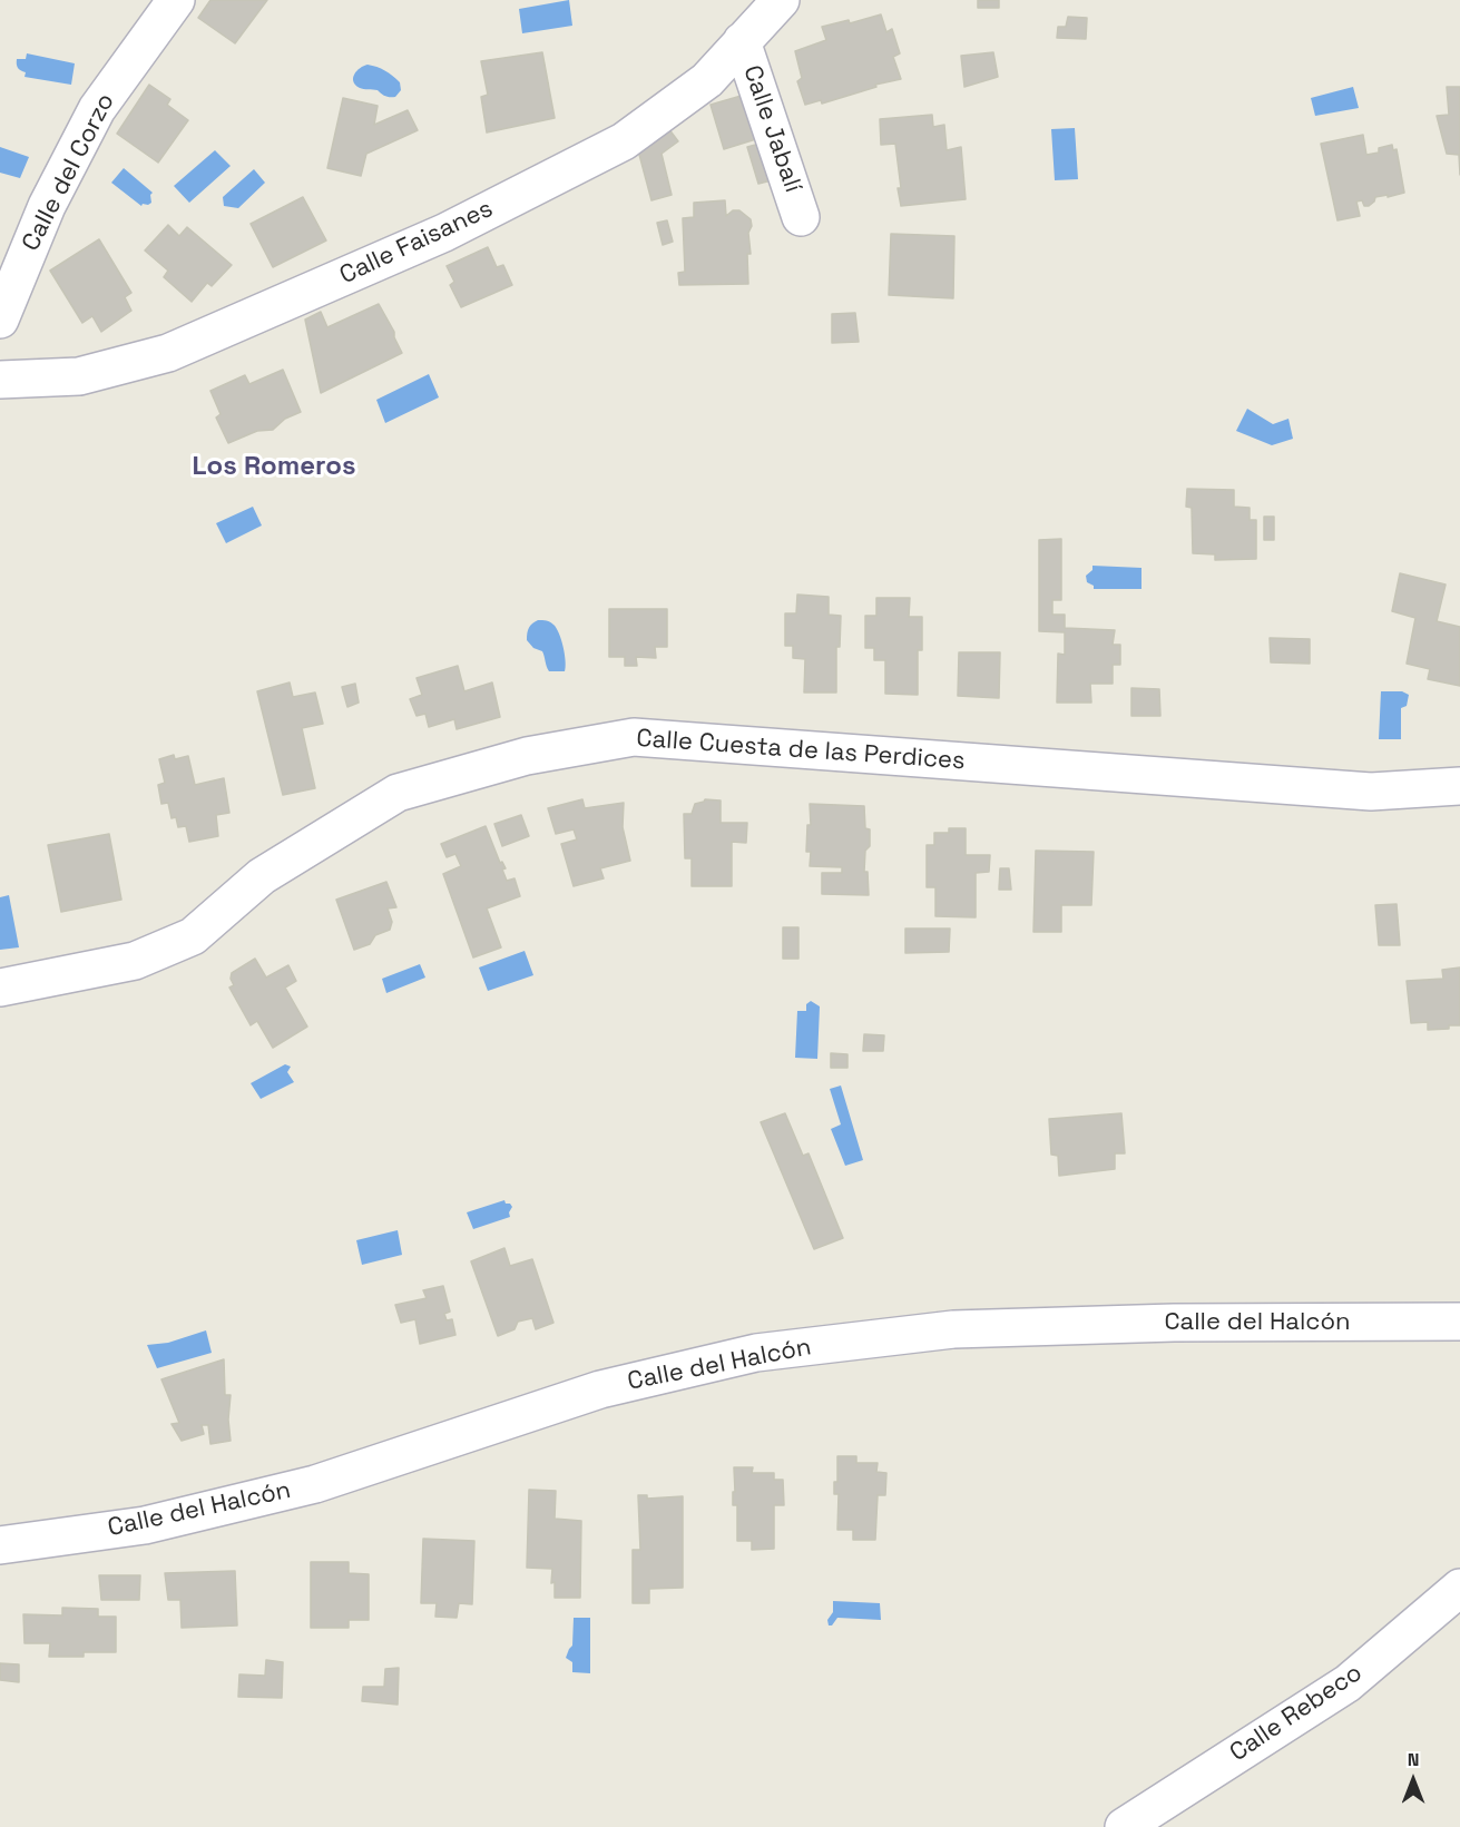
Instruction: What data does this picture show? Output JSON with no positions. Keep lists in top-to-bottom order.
{
  "streets": {
    "street": [
      "Calle Jabalí",
      "Calle del Corzo",
      "Calle Faisanes",
      "Calle Cuesta de las Perdices",
      "Calle del Halcón",
      "Calle Rebeco"
    ]
  },
  "crossings": [
    ["Calle Jabalí", "Calle Faisanes"]
  ],
  "districts": ["Los Romeros"],
  "north": "top"
}
